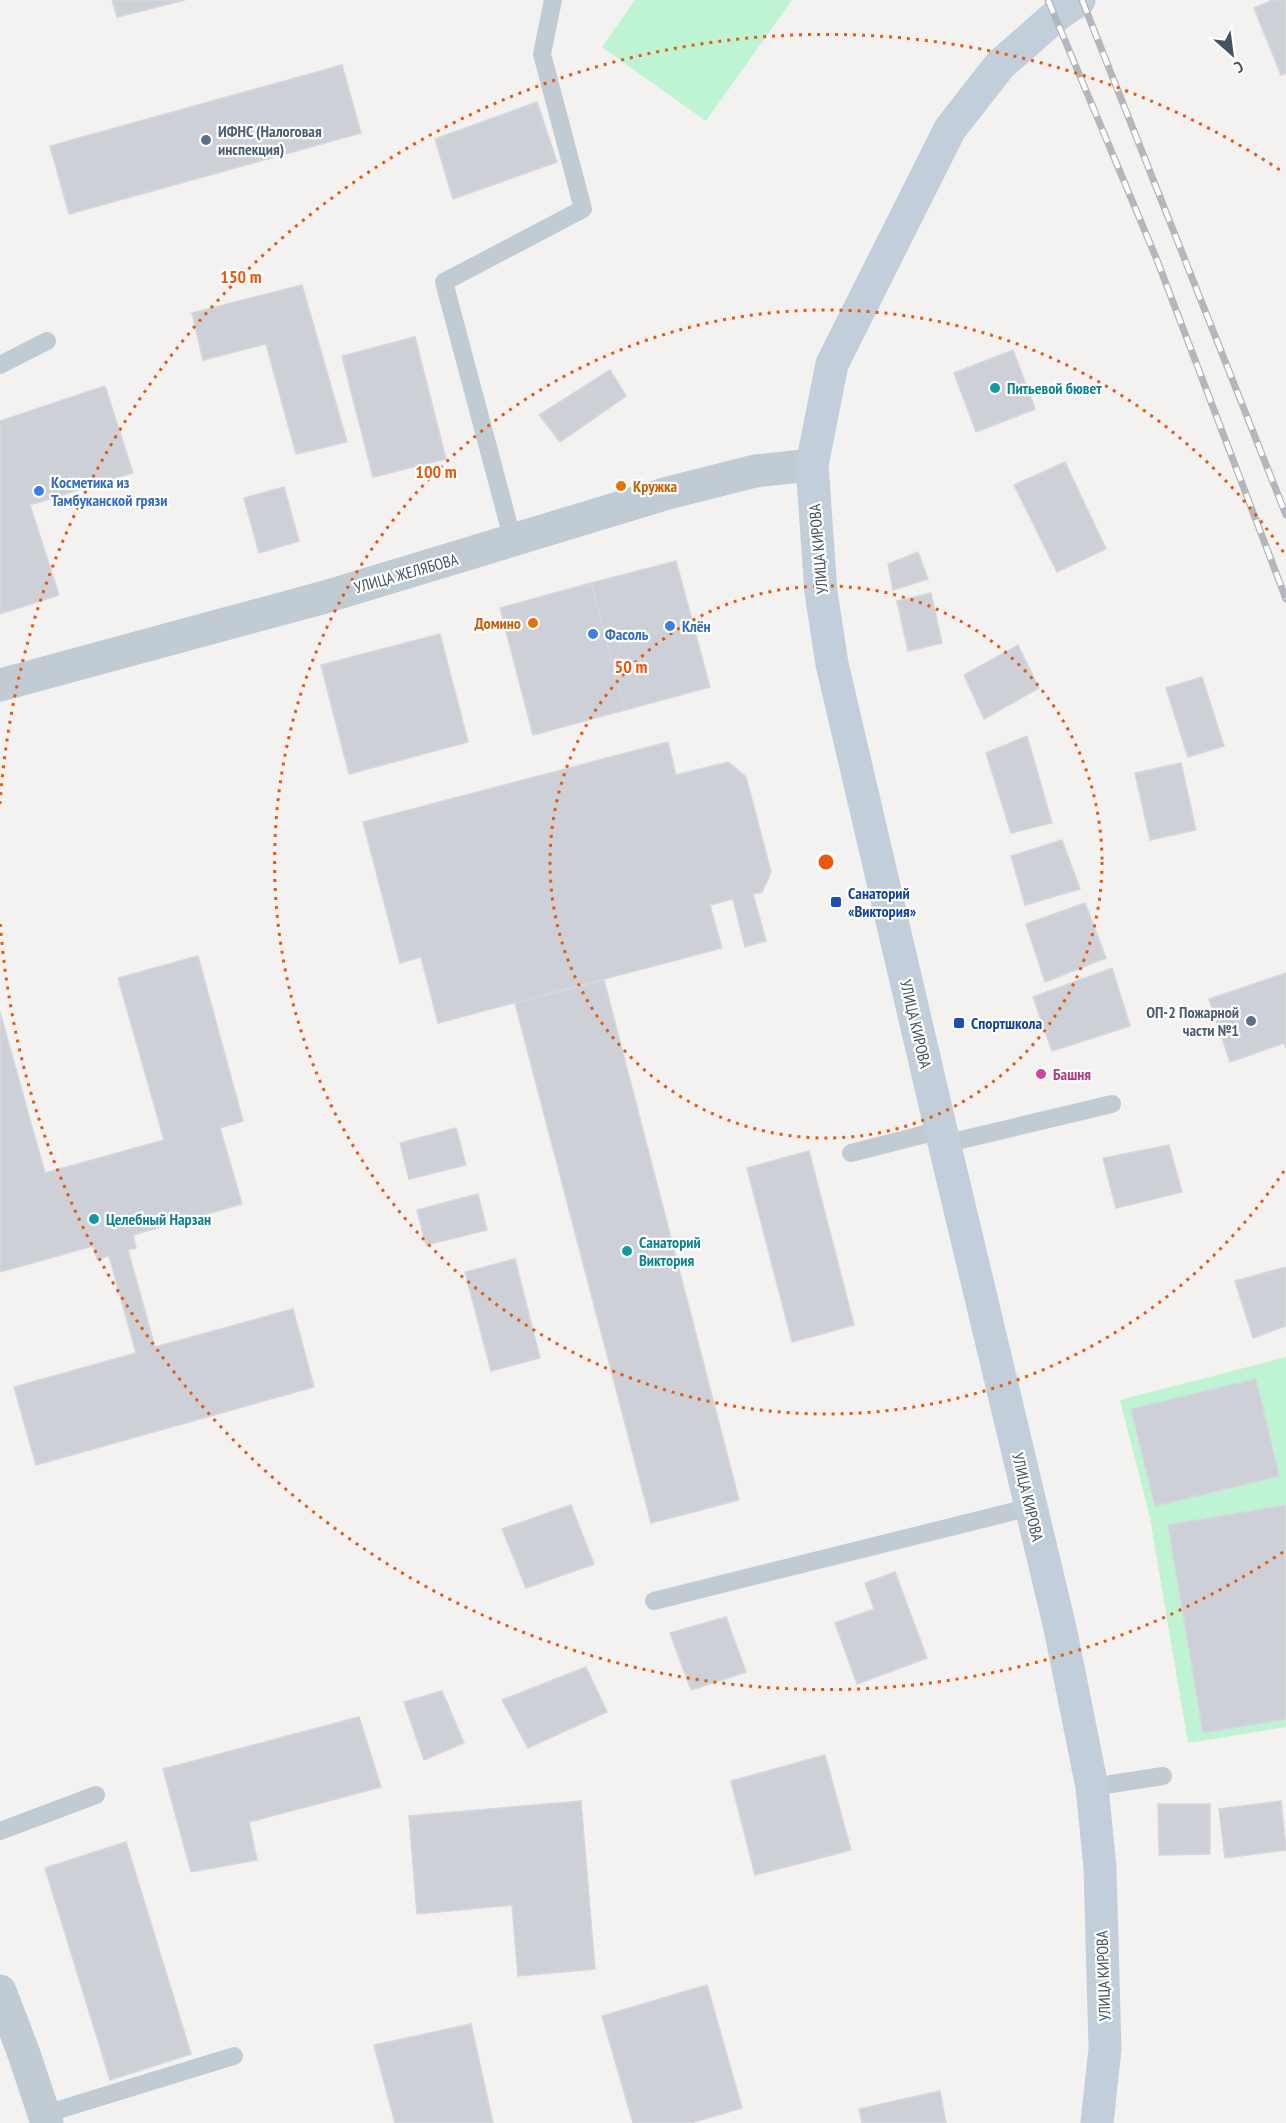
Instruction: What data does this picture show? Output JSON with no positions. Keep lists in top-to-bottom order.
{
  "streets": {
    "street": ["УЛИЦА КИРОВА", "УЛИЦА ЖЕЛЯБОВА"]
  },
  "crossings": [
    ["УЛИЦА КИРОВА", "УЛИЦА ЖЕЛЯБОВА"]
  ],
  "places": {
    "other": [
      "ИФНС (Налоговая инспекция)",
      "Питьевой бювет",
      "Кружка",
      "Косметика из Тамбуканской грязи",
      "Домино",
      "Клён",
      "Фасоль",
      "ОП-2 Пожарной части №1",
      "Башня",
      "Целебный Нарзан",
      "Санаторий Виктория"
    ],
    "transit": ["Санаторий «Виктория»", "Спортшкола"]
  },
  "north": "bottom right",
  "rings": ["150 m", "100 m", "50 m"]
}
